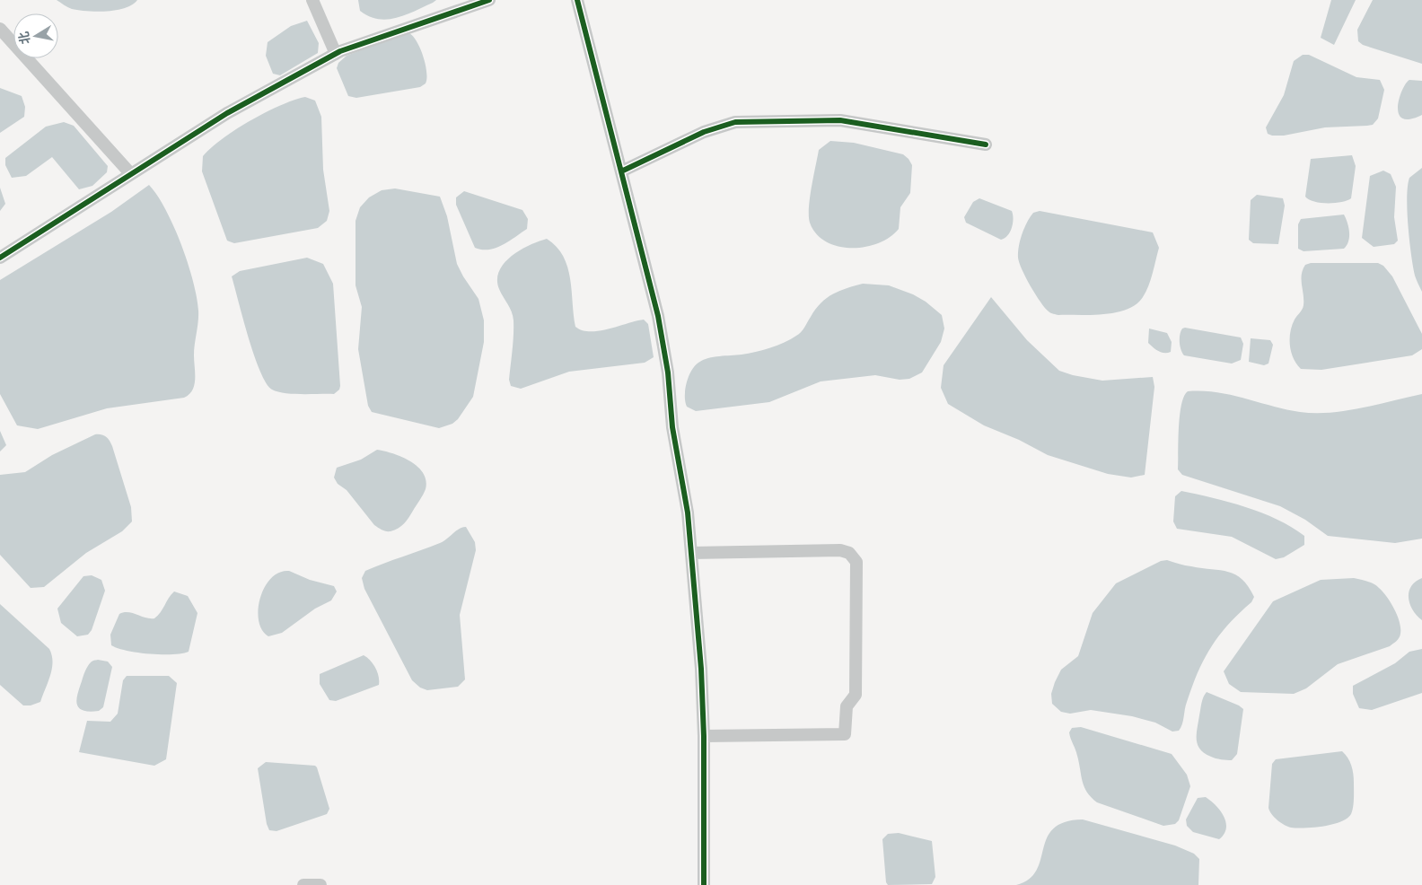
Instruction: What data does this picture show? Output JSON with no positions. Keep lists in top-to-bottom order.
{
  "north": "left"
}
